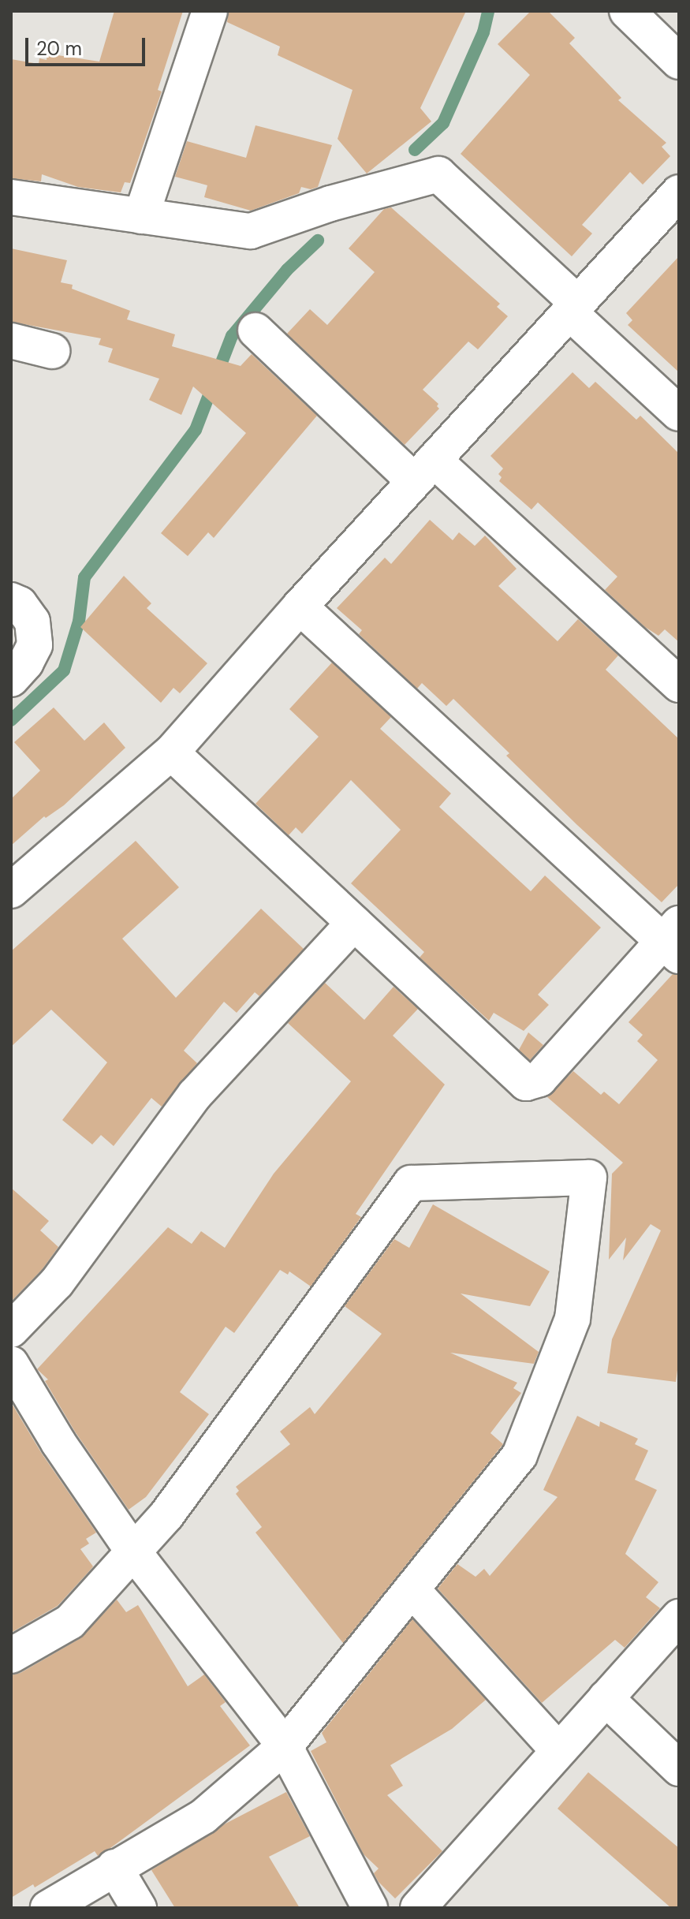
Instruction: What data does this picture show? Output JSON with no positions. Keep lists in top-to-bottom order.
{
  "scale_bar": "20 m"
}
